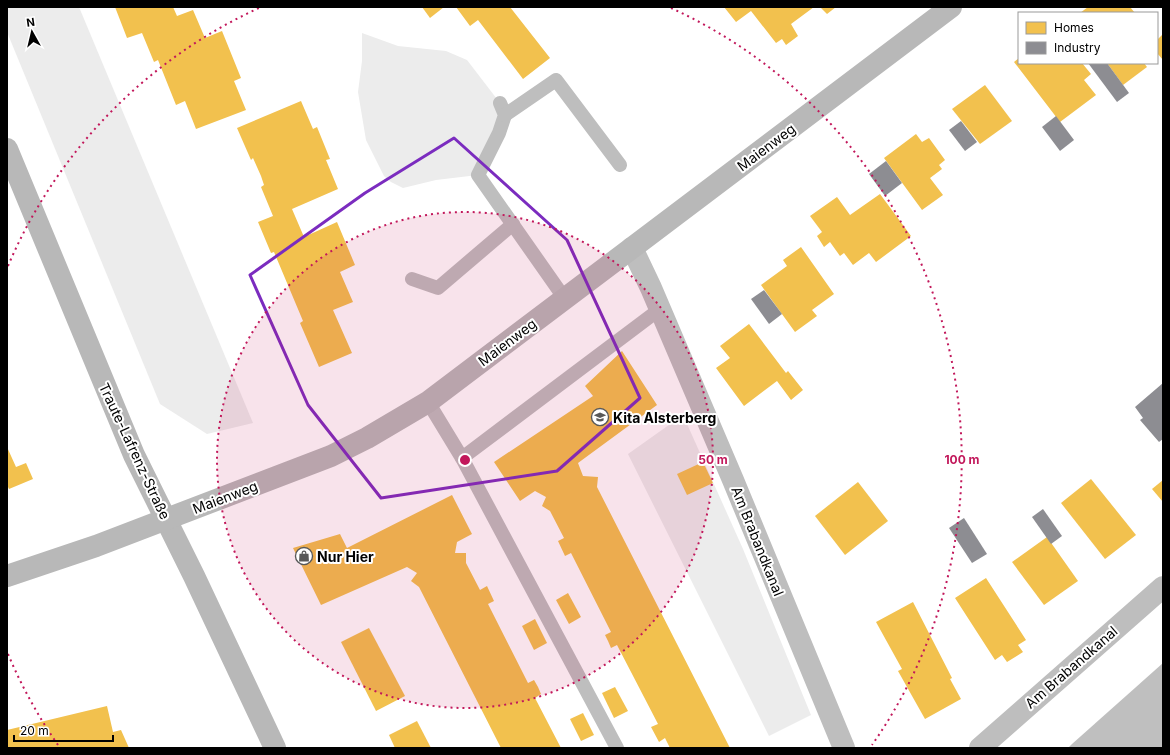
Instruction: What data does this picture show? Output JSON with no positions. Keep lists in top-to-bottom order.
{
  "streets": {
    "street": ["Maienweg", "Traute-Lafrenz-Straße", "Am Brabandkanal"]
  },
  "crossings": [
    ["Maienweg", "Traute-Lafrenz-Straße"],
    ["Maienweg", "Am Brabandkanal"]
  ],
  "places": {
    "school or university": ["Kita Alsterberg"],
    "shop": ["Nur Hier"]
  },
  "legend": ["Homes", "Industry"],
  "scale_bar": "20 m",
  "north": "top",
  "rings": ["50 m", "100 m"]
}
